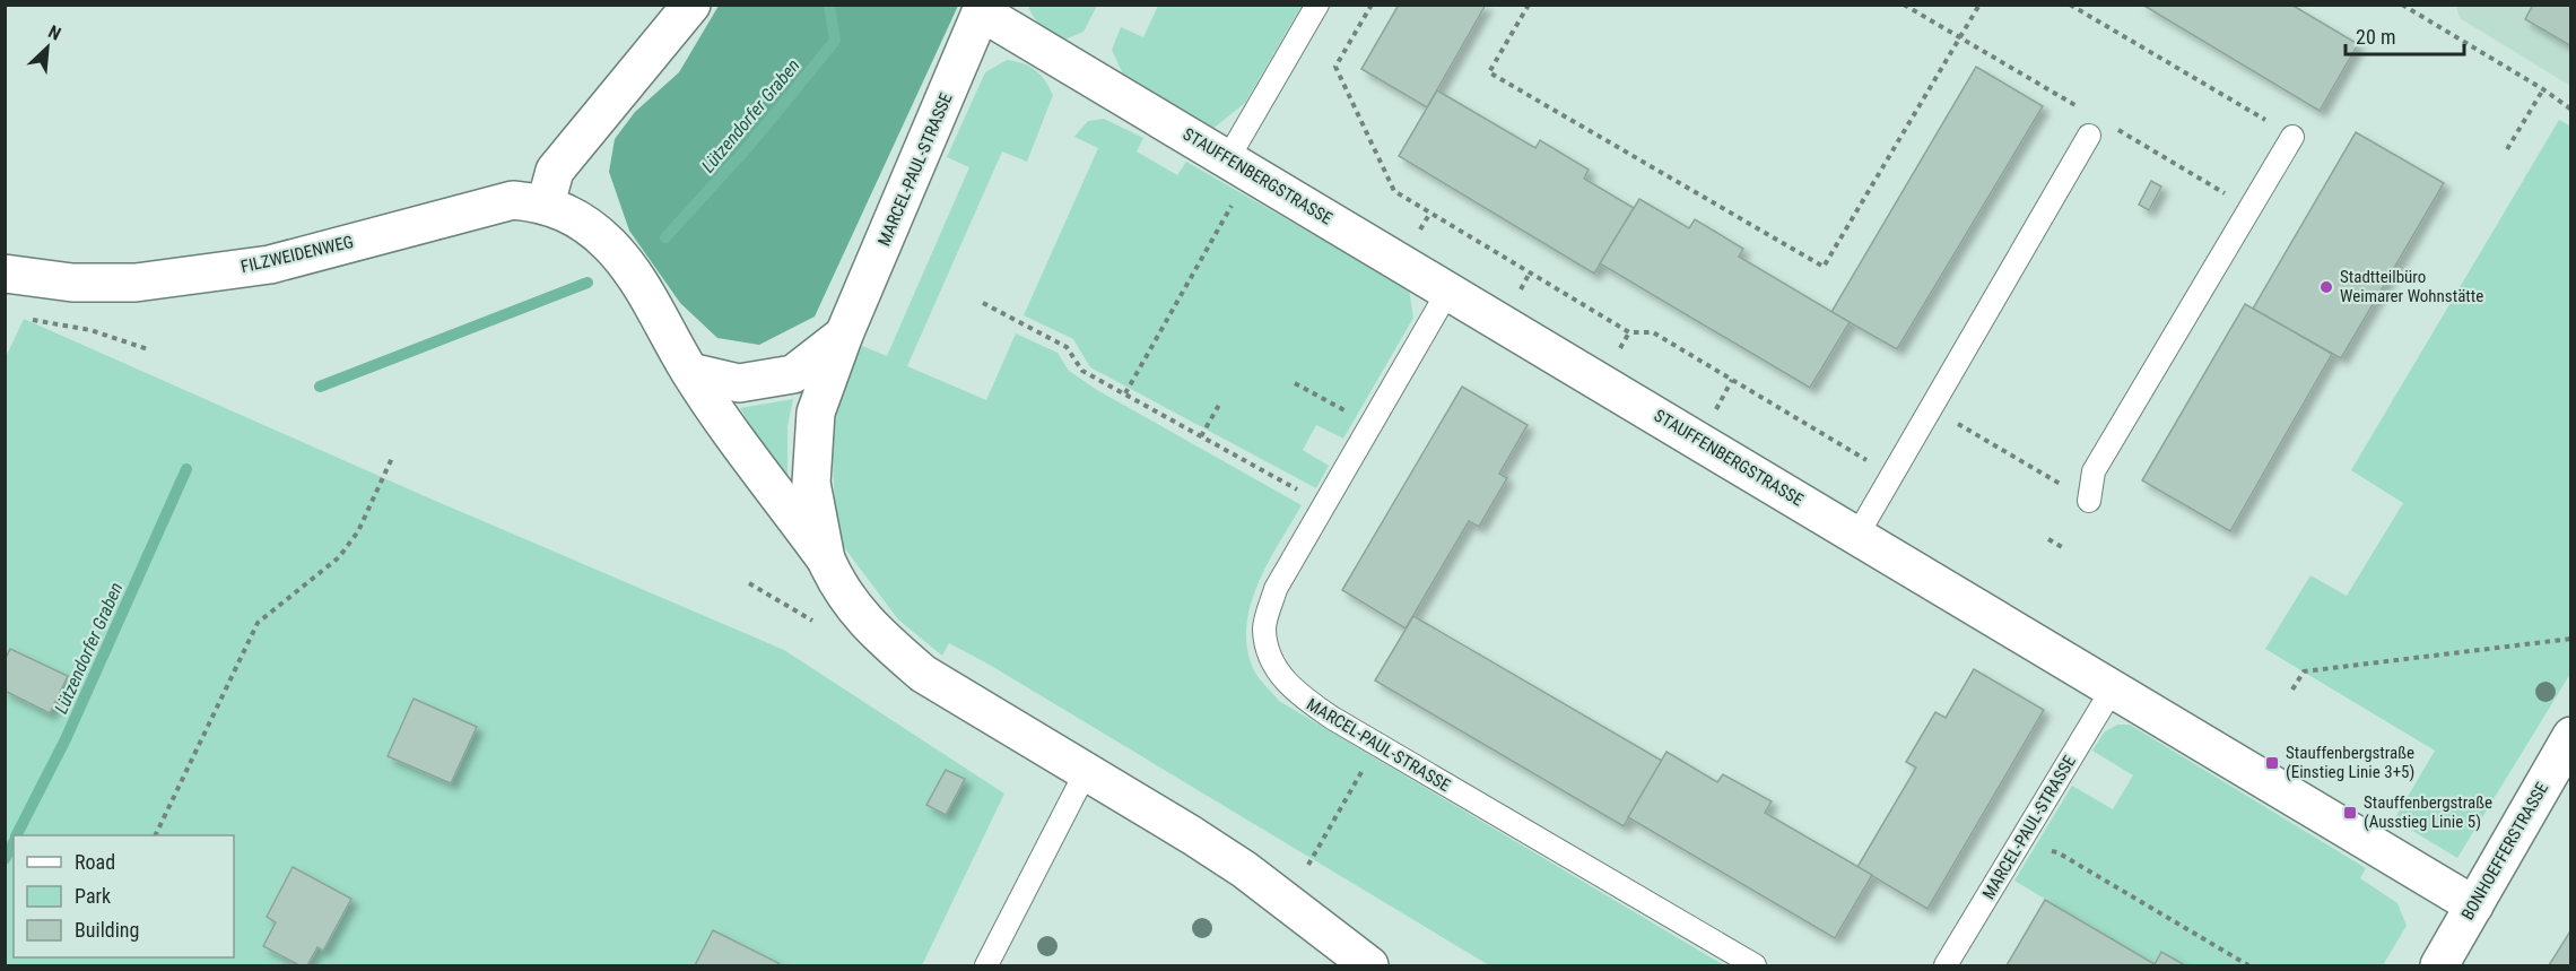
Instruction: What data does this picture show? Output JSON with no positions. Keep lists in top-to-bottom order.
{
  "streets": {
    "street": [
      "MARCEL-PAUL-STRASSE",
      "STAUFFENBERGSTRASSE",
      "FILZWEIDENWEG",
      "BONHOEFFERSTRASSE"
    ]
  },
  "crossings": [
    ["MARCEL-PAUL-STRASSE", "STAUFFENBERGSTRASSE"],
    ["MARCEL-PAUL-STRASSE", "FILZWEIDENWEG"],
    ["STAUFFENBERGSTRASSE", "BONHOEFFERSTRASSE"]
  ],
  "water": ["Lützendorfer Graben"],
  "places": {
    "other": ["Stadtteilbüro Weimarer Wohnstätte"],
    "transit": ["Stauffenbergstraße (Einstieg Linie 3+5)", "Stauffenbergstraße (Ausstieg Linie 5)"]
  },
  "legend": ["Road", "Park", "Building"],
  "scale_bar": "20 m",
  "north": "top right"
}
